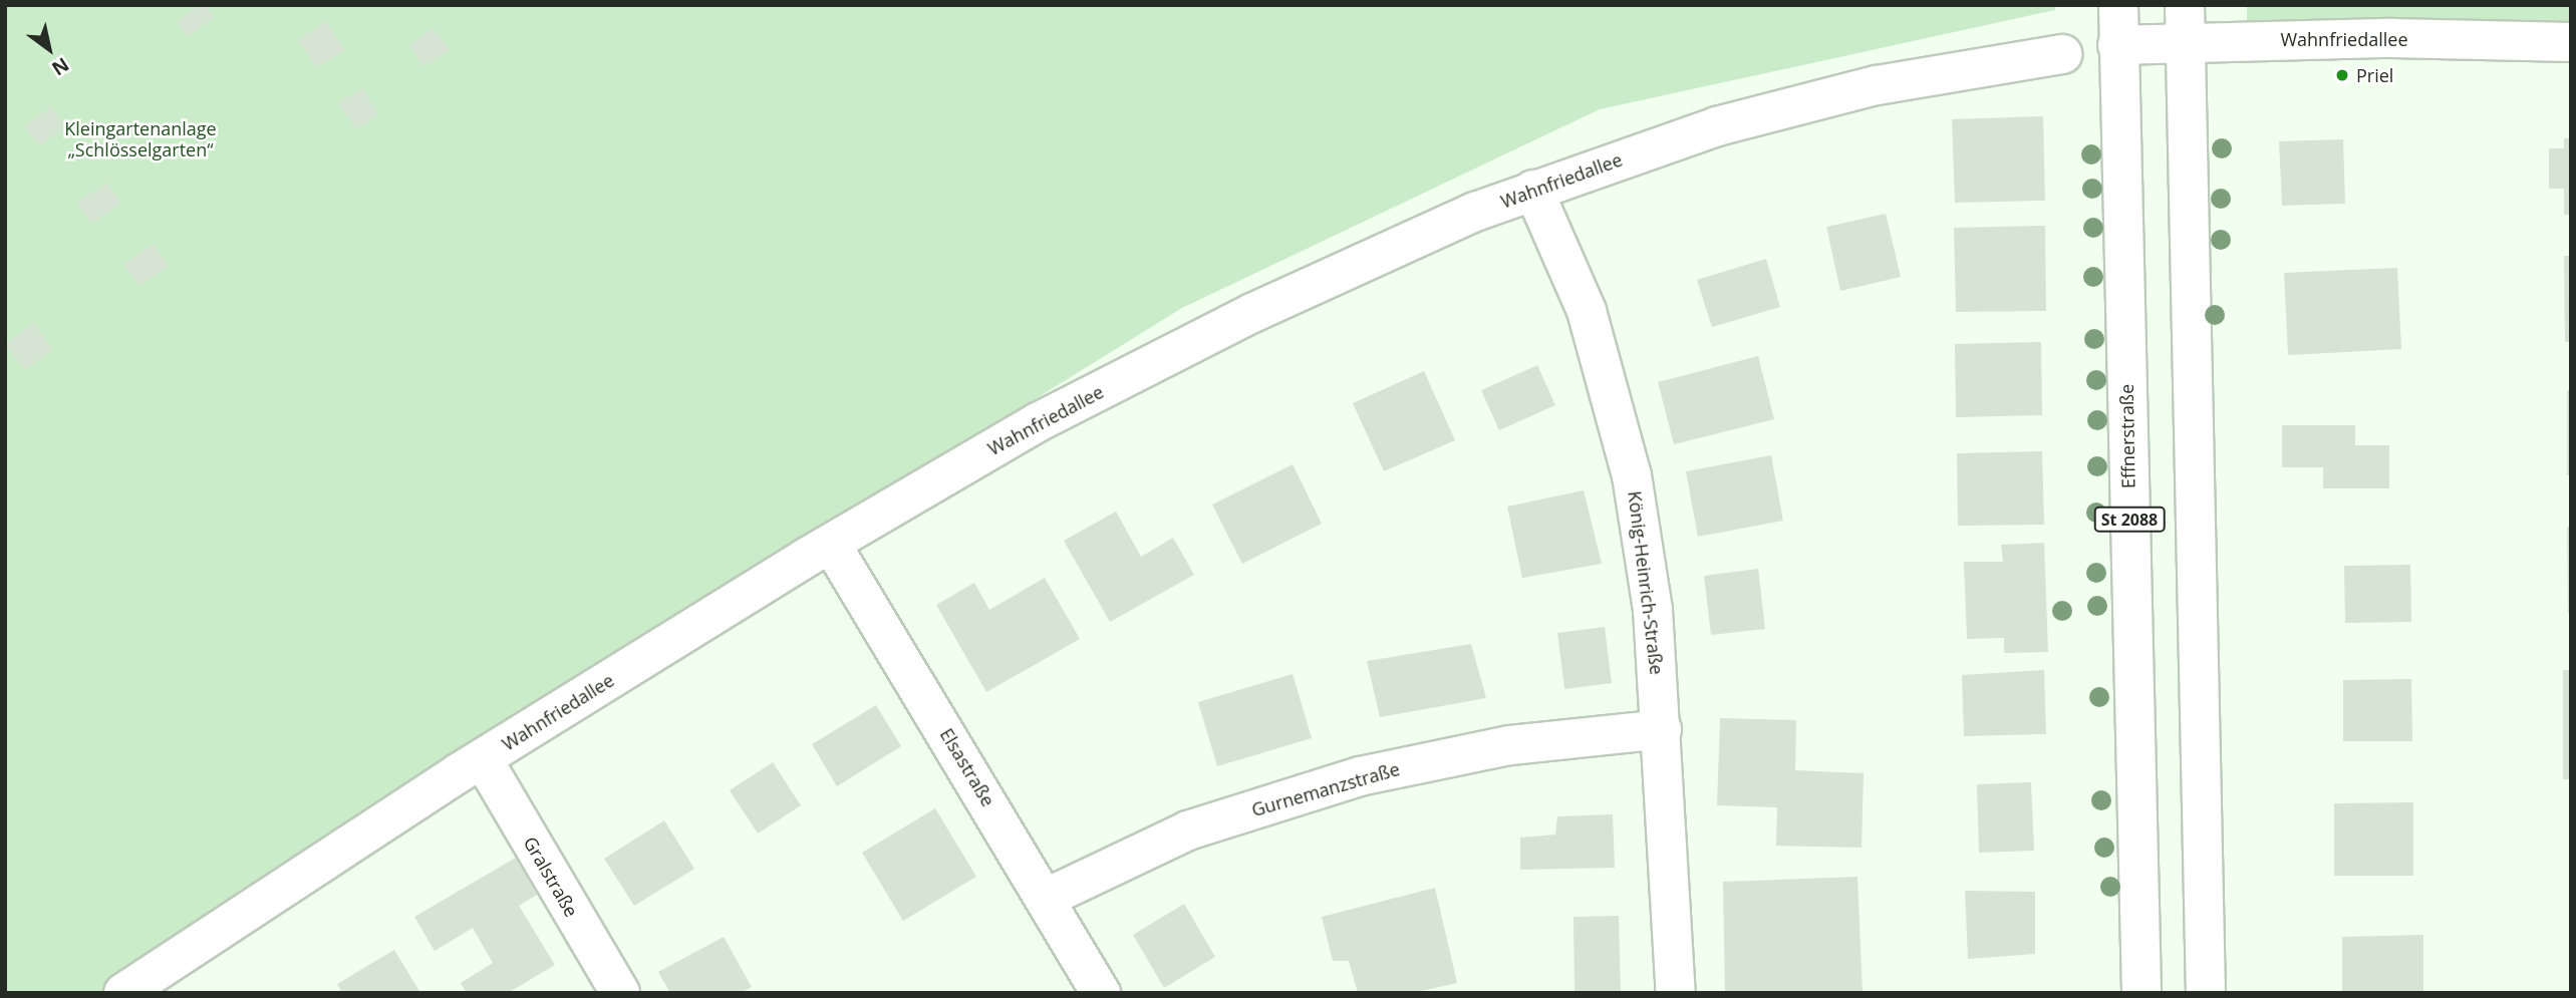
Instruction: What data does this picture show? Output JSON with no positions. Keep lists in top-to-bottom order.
{
  "streets": {
    "street": [
      "Wahnfriedallee",
      "Effnerstraße",
      "St 2088",
      "König-Heinrich-Straße",
      "Elsastraße",
      "Gurnemanzstraße",
      "Gralstraße"
    ]
  },
  "crossings": [
    ["Wahnfriedallee", "Effnerstraße"],
    ["Wahnfriedallee", "König-Heinrich-Straße"],
    ["Wahnfriedallee", "Elsastraße"],
    ["Wahnfriedallee", "Gralstraße"],
    ["König-Heinrich-Straße", "Gurnemanzstraße"],
    ["Elsastraße", "Gurnemanzstraße"]
  ],
  "parks": ["Kleingartenanlage „Schlösselgarten“"],
  "places": ["Priel"],
  "north": "bottom right"
}
